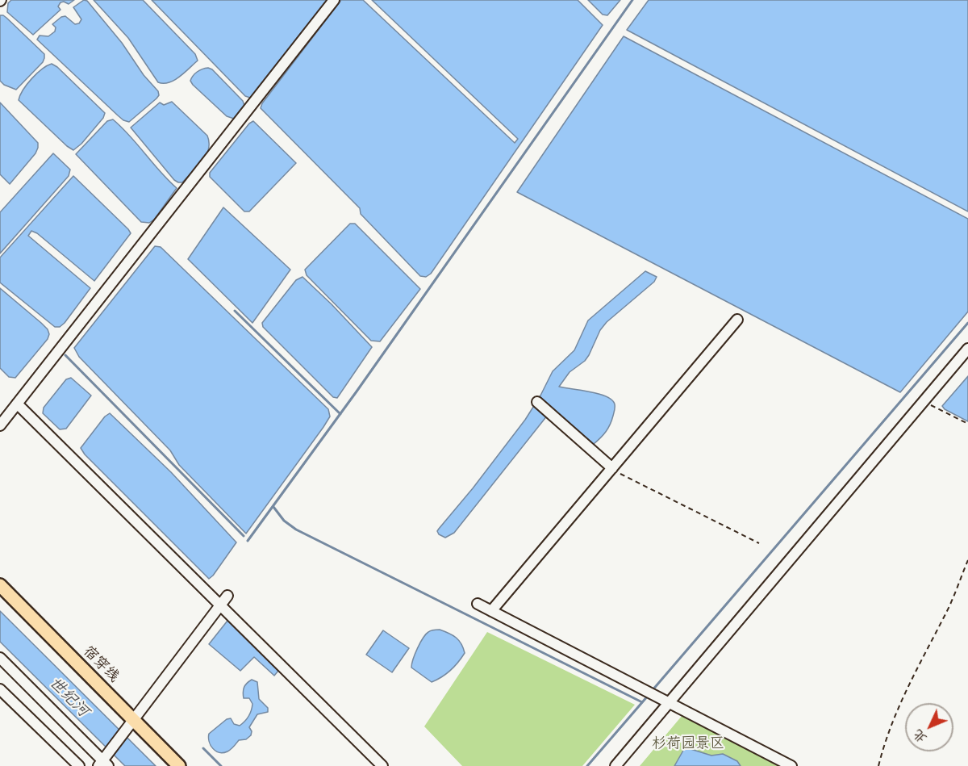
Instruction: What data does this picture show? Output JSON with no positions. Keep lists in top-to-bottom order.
{
  "streets": {
    "main road": ["宿穿线"]
  },
  "water": ["世纪河"],
  "parks": ["杉荷园景区"],
  "north": "bottom left"
}
